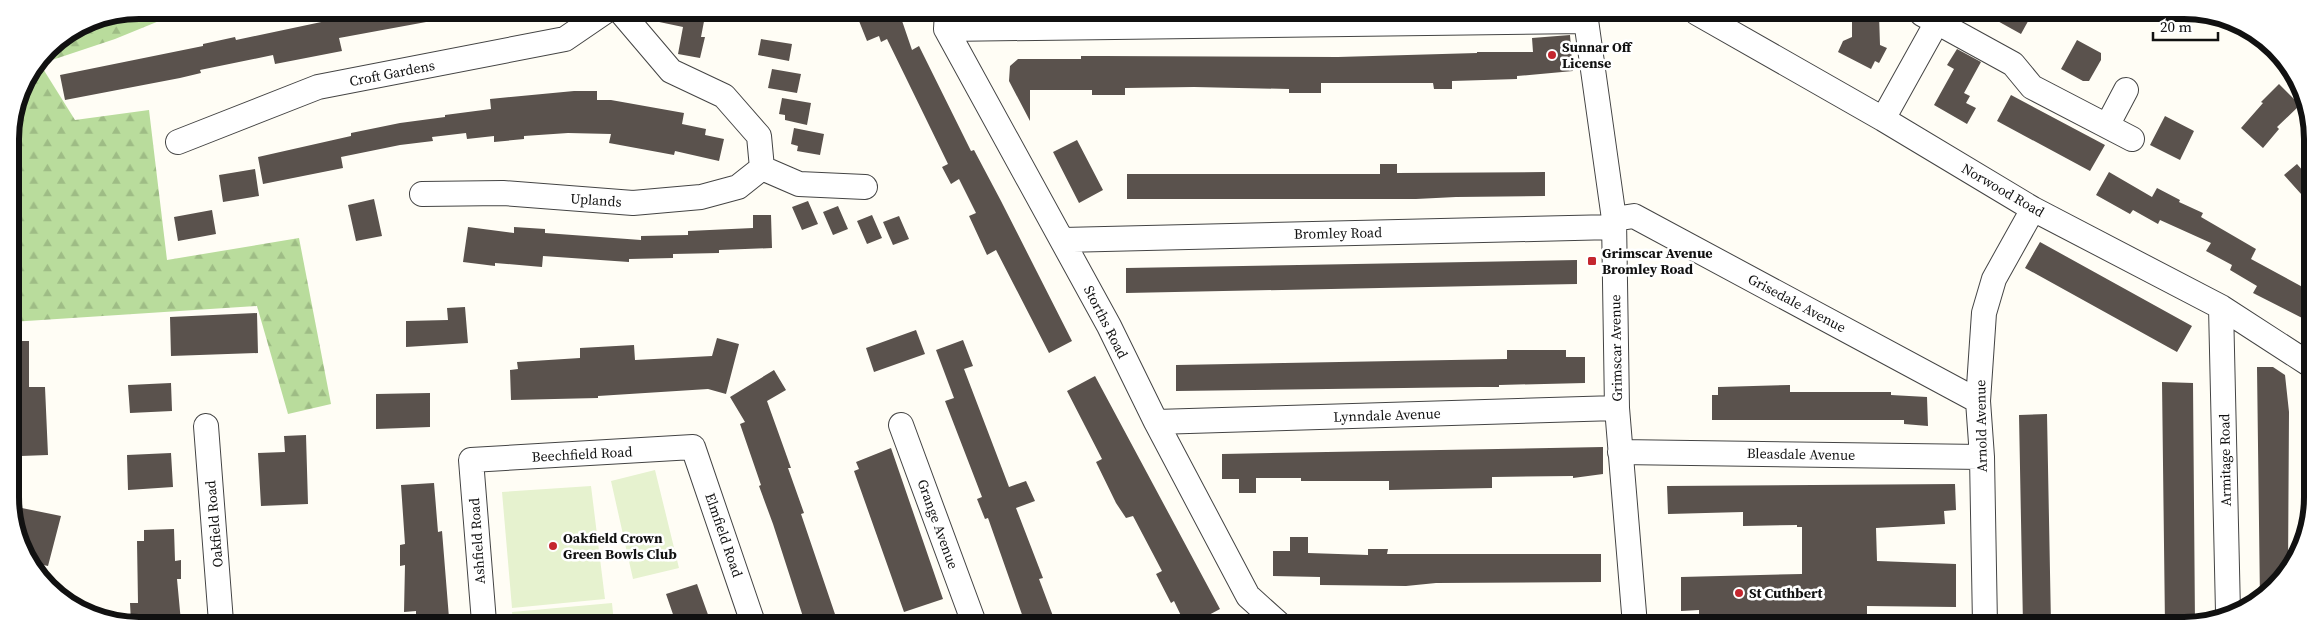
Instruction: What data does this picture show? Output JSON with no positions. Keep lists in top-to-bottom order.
{
  "streets": {
    "street": [
      "Croft Gardens",
      "Norwood Road",
      "Uplands",
      "Bromley Road",
      "Grisedale Avenue",
      "Storths Road",
      "Grimscar Avenue",
      "Lynndale Avenue",
      "Arnold Avenue",
      "Beechfield Road",
      "Bleasdale Avenue",
      "Armitage Road",
      "Oakfield Road",
      "Grange Avenue",
      "Elmfield Road",
      "Ashfield Road"
    ]
  },
  "crossings": [
    ["Norwood Road", "Arnold Avenue"],
    ["Norwood Road", "Armitage Road"],
    ["Bromley Road", "Grisedale Avenue"],
    ["Bromley Road", "Storths Road"],
    ["Bromley Road", "Grimscar Avenue"],
    ["Grisedale Avenue", "Grimscar Avenue"],
    ["Grisedale Avenue", "Arnold Avenue"],
    ["Storths Road", "Lynndale Avenue"],
    ["Grimscar Avenue", "Lynndale Avenue"],
    ["Grimscar Avenue", "Bleasdale Avenue"],
    ["Arnold Avenue", "Bleasdale Avenue"],
    ["Beechfield Road", "Elmfield Road"],
    ["Beechfield Road", "Ashfield Road"]
  ],
  "places": {
    "other": ["Sunnar Off License", "Oakfield Crown Green Bowls Club", "St Cuthbert"],
    "transit": ["Grimscar Avenue Bromley Road"]
  },
  "scale_bar": "20 m"
}
